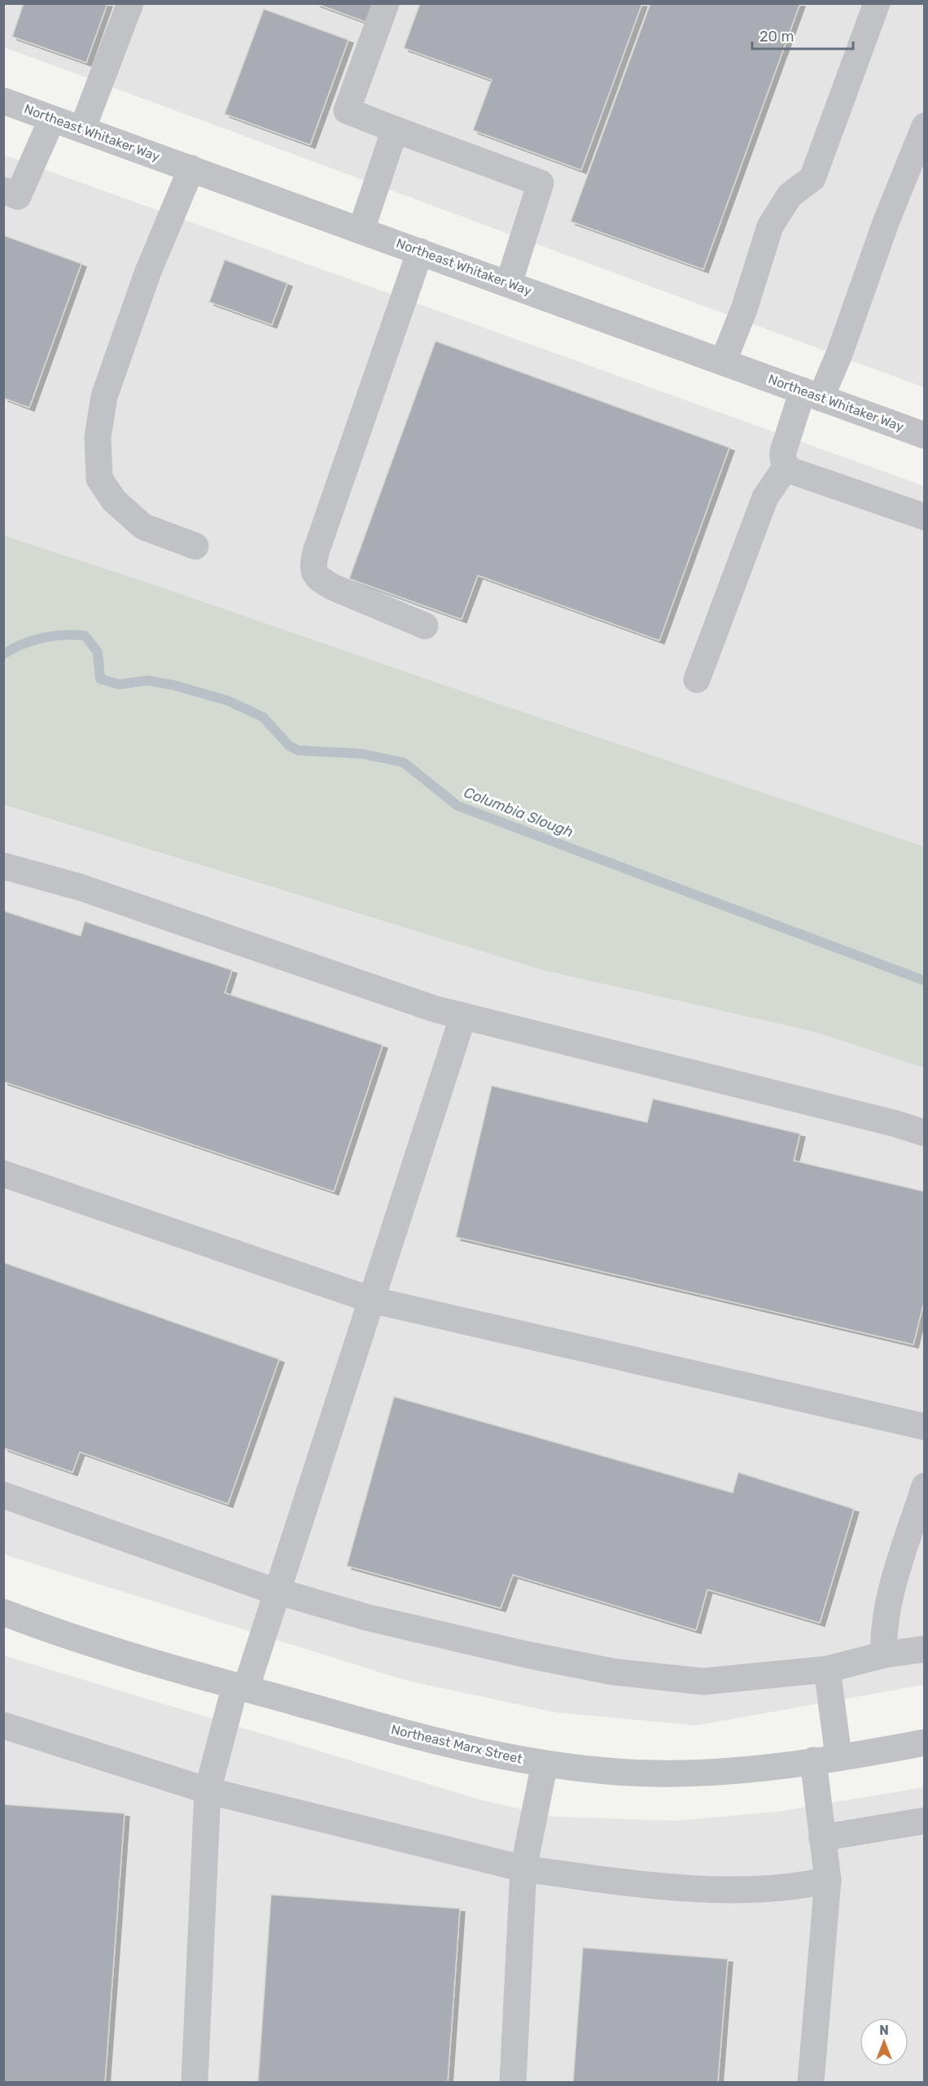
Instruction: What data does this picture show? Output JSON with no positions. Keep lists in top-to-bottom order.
{
  "streets": {
    "street": ["Northeast Whitaker Way", "Northeast Marx Street"]
  },
  "water": ["Columbia Slough"],
  "scale_bar": "20 m",
  "north": "top"
}
